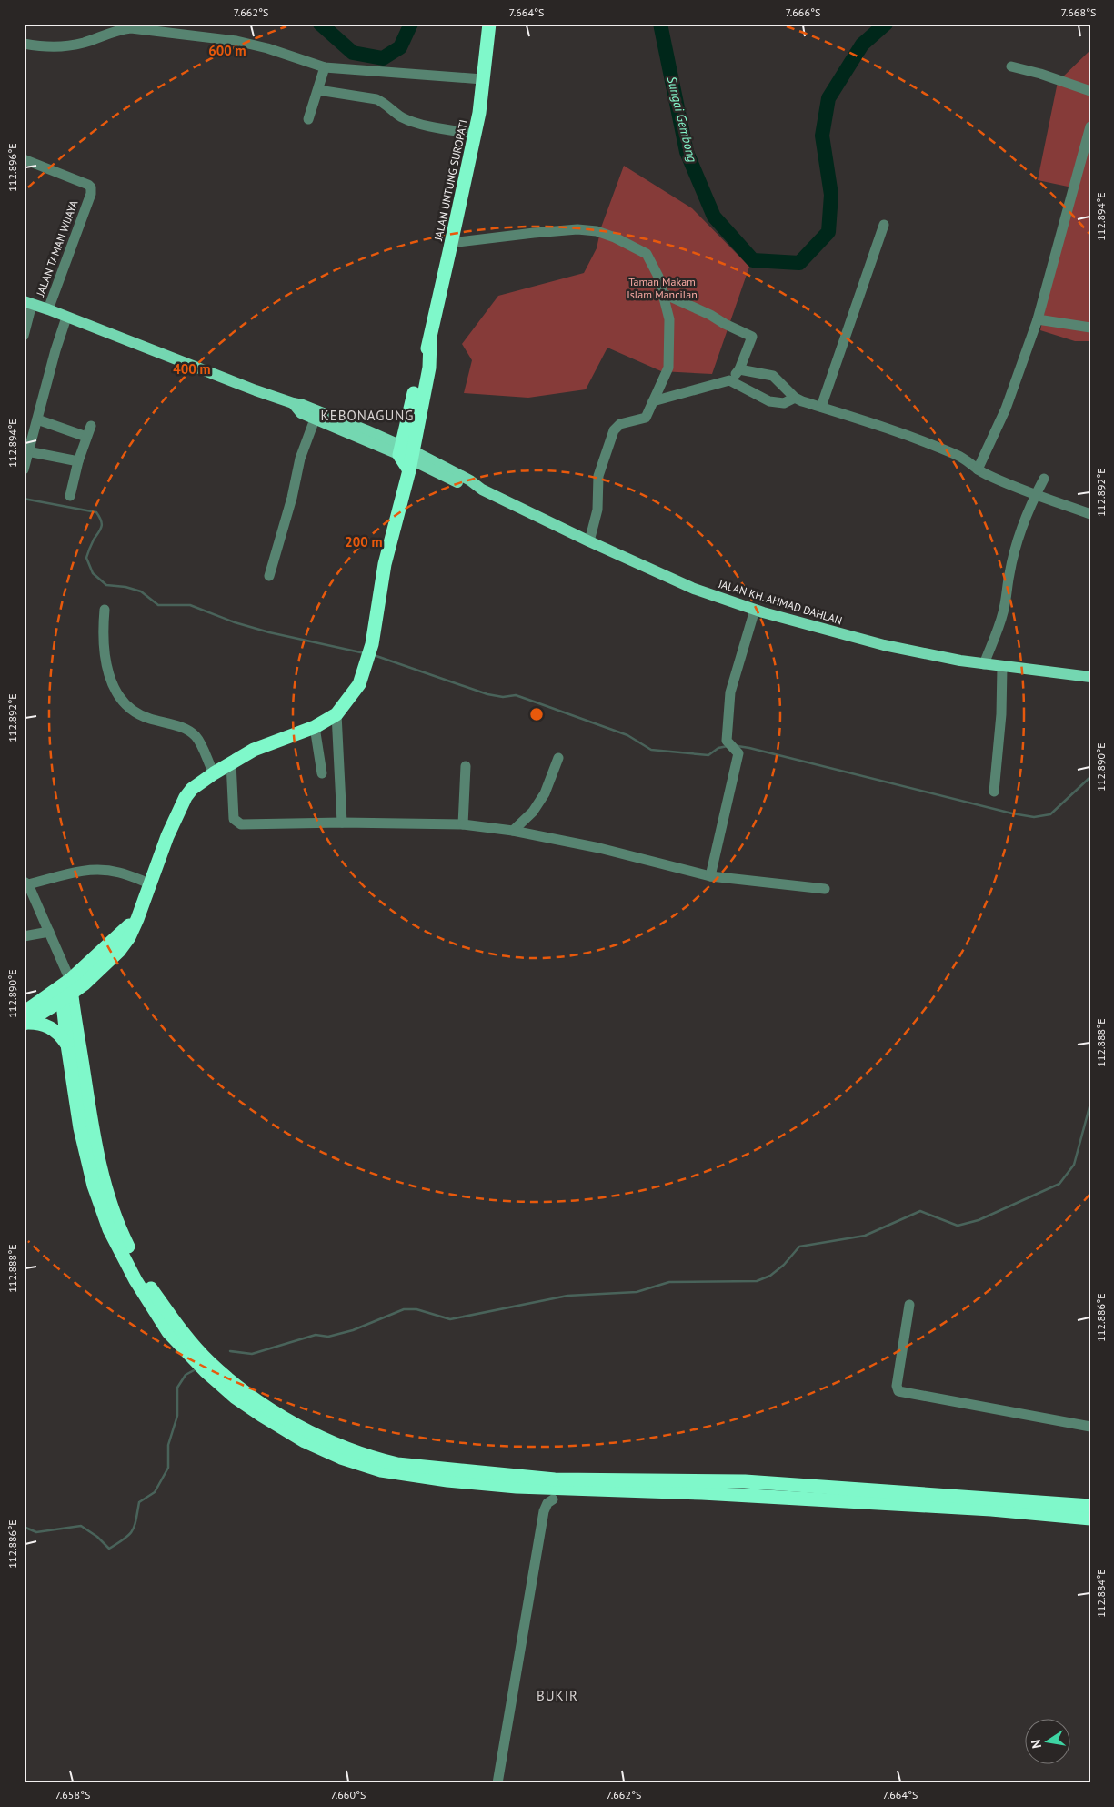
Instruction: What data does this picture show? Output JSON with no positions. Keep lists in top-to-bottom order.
{
  "streets": {
    "highway": ["JALAN UNTUNG SUROPATI"],
    "main road": ["JALAN KH. AHMAD DAHLAN"],
    "street": ["JALAN TAMAN WIJAYA"]
  },
  "crossings": [
    ["JALAN UNTUNG SUROPATI", "JALAN KH. AHMAD DAHLAN"]
  ],
  "districts": ["KEBONAGUNG", "BUKIR"],
  "water": ["Sungai Gembong"],
  "parks": ["Taman Makam Islam Mancilan"],
  "north": "left",
  "coordinates": [
    "7.662°S",
    "7.664°S",
    "7.666°S",
    "7.668°S",
    "112.896°E",
    "112.894°E",
    "112.892°E",
    "112.890°E",
    "112.888°E",
    "112.886°E",
    "112.884°E",
    "7.658°S",
    "7.660°S"
  ],
  "rings": ["600 m", "400 m", "200 m"]
}
